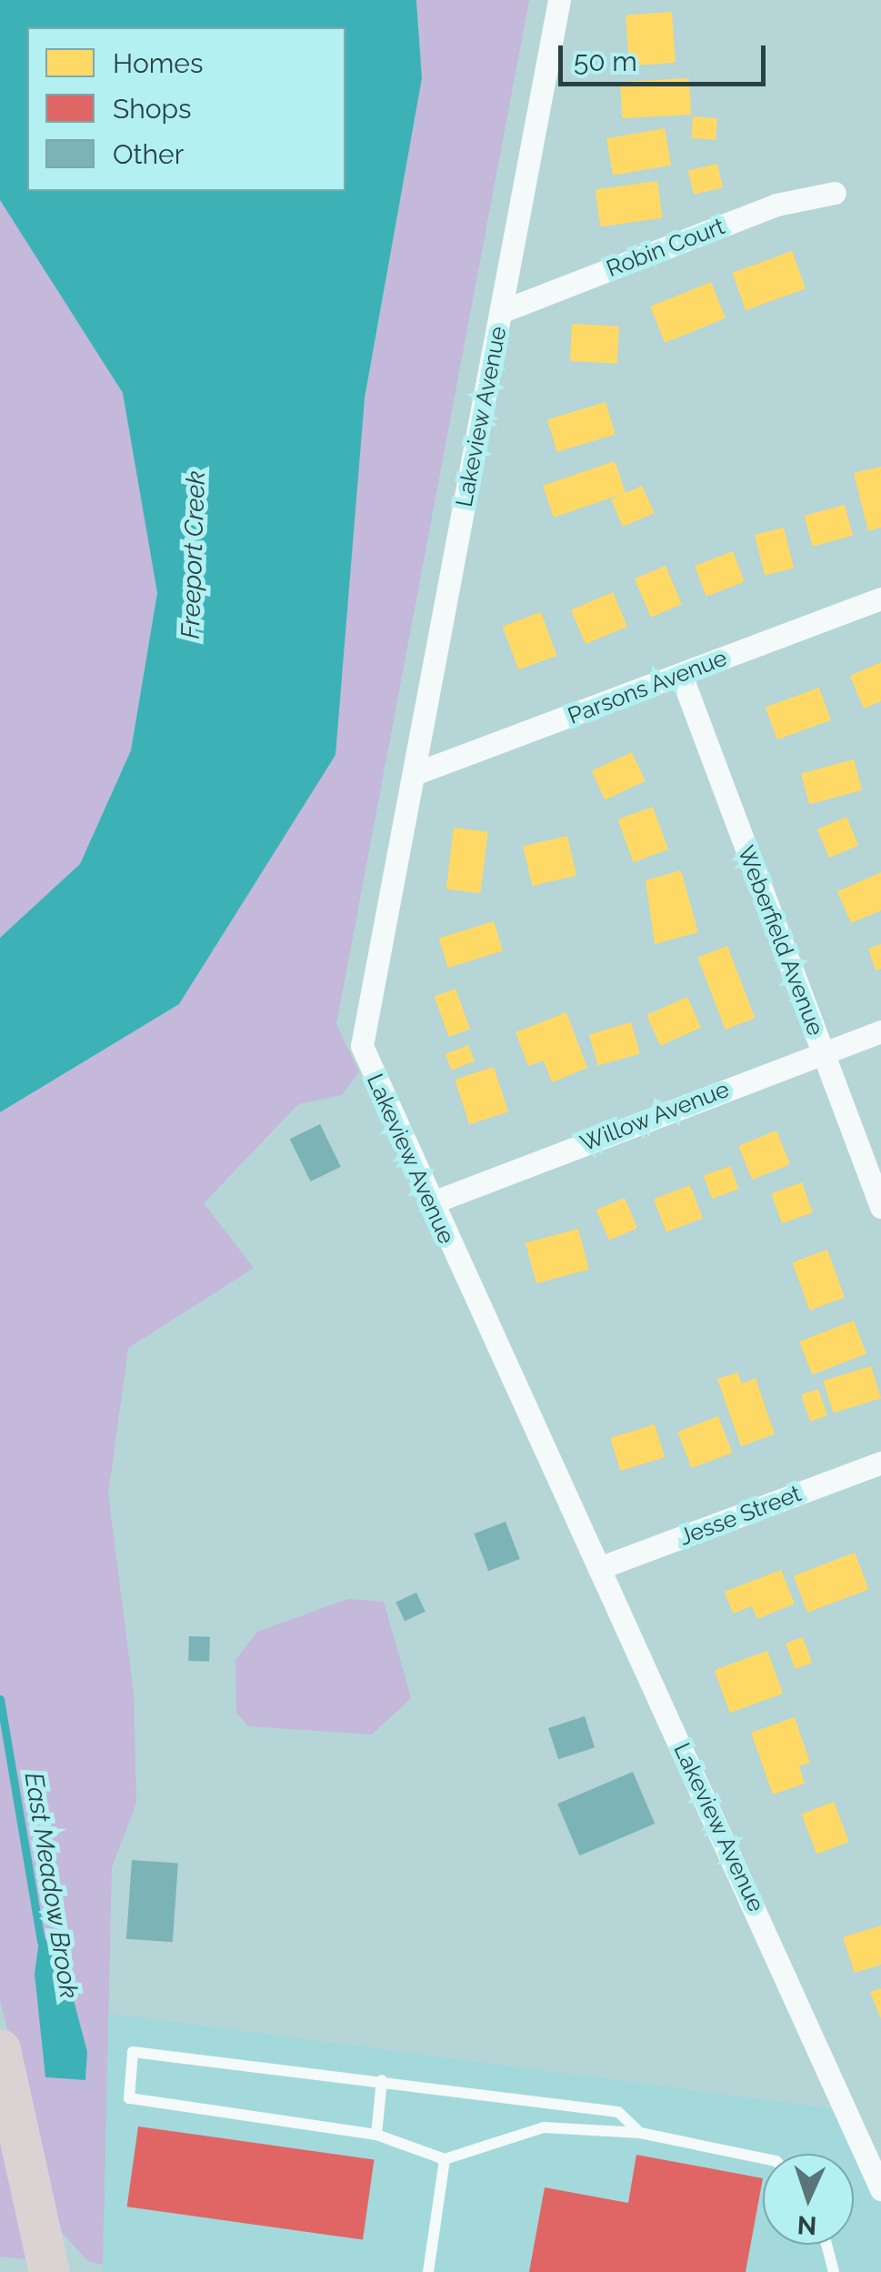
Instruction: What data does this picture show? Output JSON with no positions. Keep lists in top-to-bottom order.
{
  "streets": {
    "street": [
      "Robin Court",
      "Lakeview Avenue",
      "Parsons Avenue",
      "Weberfield Avenue",
      "Willow Avenue",
      "Jesse Street"
    ]
  },
  "crossings": [
    ["Robin Court", "Lakeview Avenue"],
    ["Lakeview Avenue", "Parsons Avenue"],
    ["Lakeview Avenue", "Willow Avenue"],
    ["Lakeview Avenue", "Jesse Street"],
    ["Parsons Avenue", "Weberfield Avenue"],
    ["Weberfield Avenue", "Willow Avenue"]
  ],
  "water": ["Freeport Creek", "East Meadow Brook"],
  "legend": ["Homes", "Shops", "Other"],
  "scale_bar": "50 m",
  "north": "bottom"
}
